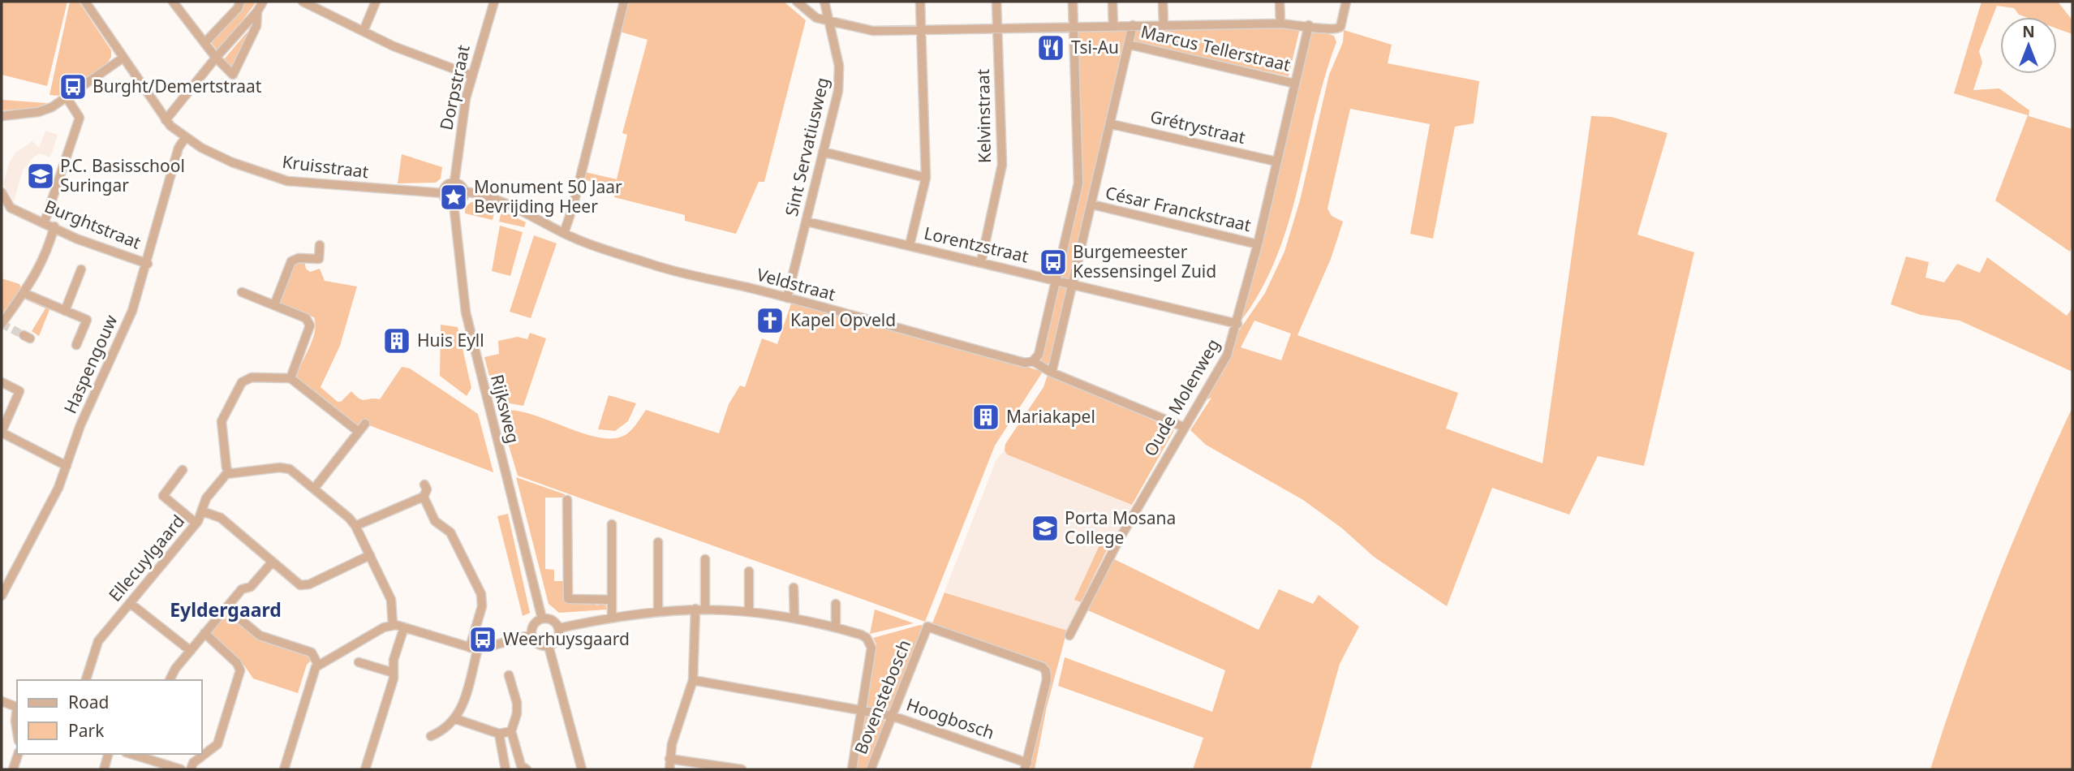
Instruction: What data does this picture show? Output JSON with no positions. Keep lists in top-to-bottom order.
{
  "streets": {
    "street": [
      "Marcus Tellerstraat",
      "Dorpstraat",
      "Kelvinstraat",
      "Grétrystraat",
      "Sint Servatiusweg",
      "Kruisstraat",
      "César Franckstraat",
      "Burghtstraat",
      "Lorentzstraat",
      "Veldstraat",
      "Haspengouw",
      "Oude Molenweg",
      "Rijksweg",
      "Ellecuylgaard",
      "Bovenstebosch",
      "Hoogbosch"
    ]
  },
  "crossings": [
    ["Marcus Tellerstraat", "Oude Molenweg"],
    ["Dorpstraat", "Kruisstraat"],
    ["Dorpstraat", "Veldstraat"],
    ["Dorpstraat", "Rijksweg"],
    ["Kelvinstraat", "Lorentzstraat"],
    ["Grétrystraat", "Oude Molenweg"],
    ["Sint Servatiusweg", "Lorentzstraat"],
    ["Sint Servatiusweg", "Veldstraat"],
    ["Kruisstraat", "Veldstraat"],
    ["Kruisstraat", "Haspengouw"],
    ["Kruisstraat", "Rijksweg"],
    ["César Franckstraat", "Oude Molenweg"],
    ["Burghtstraat", "Haspengouw"],
    ["Lorentzstraat", "Oude Molenweg"],
    ["Veldstraat", "Oude Molenweg"],
    ["Veldstraat", "Rijksweg"],
    ["Bovenstebosch", "Hoogbosch"]
  ],
  "districts": ["Eyldergaard"],
  "places": {
    "restaurant": ["Tsi-Au"],
    "bus stop": ["Burght/Demertstraat", "Burgemeester Kessensingel Zuid", "Weerhuysgaard"],
    "school or university": ["P.C. Basisschool Suringar", "Porta Mosana College"],
    "place": ["Monument 50 Jaar Bevrijding Heer"],
    "church": ["Kapel Opveld"],
    "building": ["Huis Eyll", "Mariakapel"]
  },
  "legend": ["Road", "Park"],
  "north": "top"
}
